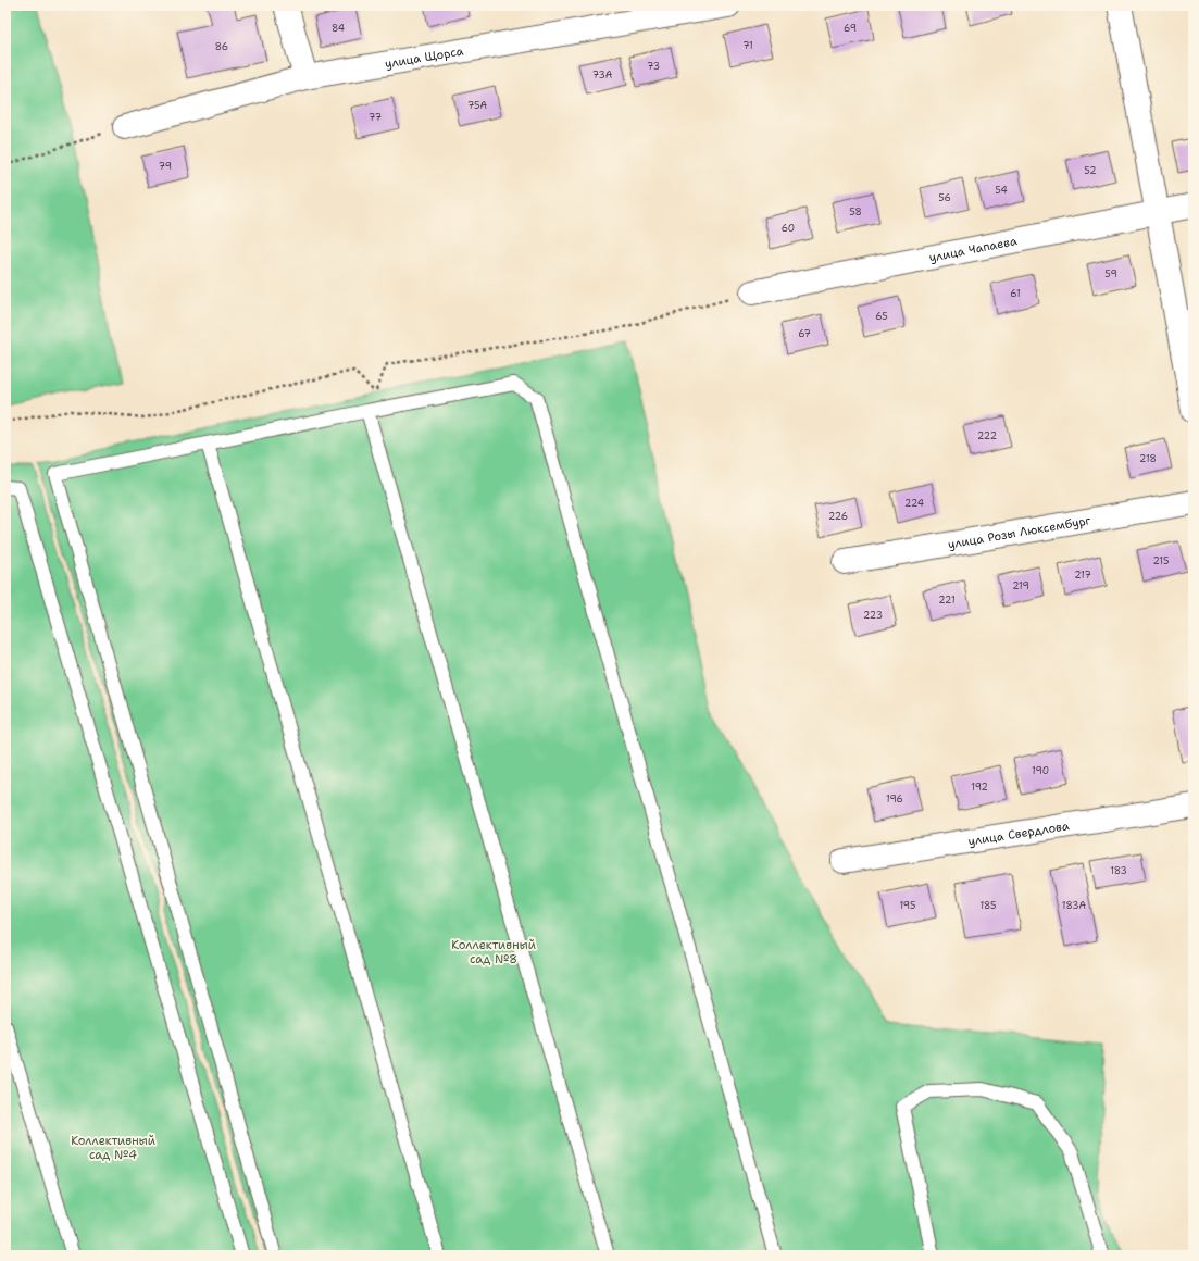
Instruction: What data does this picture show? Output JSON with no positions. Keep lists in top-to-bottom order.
{
  "streets": {
    "street": [
      "улица Щорса",
      "улица Чапаева",
      "улица Розы Люксембург",
      "улица Свердлова"
    ]
  },
  "parks": ["Коллективный сад №8", "Коллективный сад №4"],
  "house_numbers": [
    "84",
    "69",
    "71",
    "86",
    "73",
    "73А",
    "75А",
    "77",
    "79",
    "52",
    "54",
    "56",
    "58",
    "60",
    "59",
    "61",
    "65",
    "67",
    "222",
    "218",
    "224",
    "226",
    "215",
    "217",
    "219",
    "221",
    "223",
    "190",
    "192",
    "196",
    "183",
    "195",
    "185",
    "183А"
  ]
}
